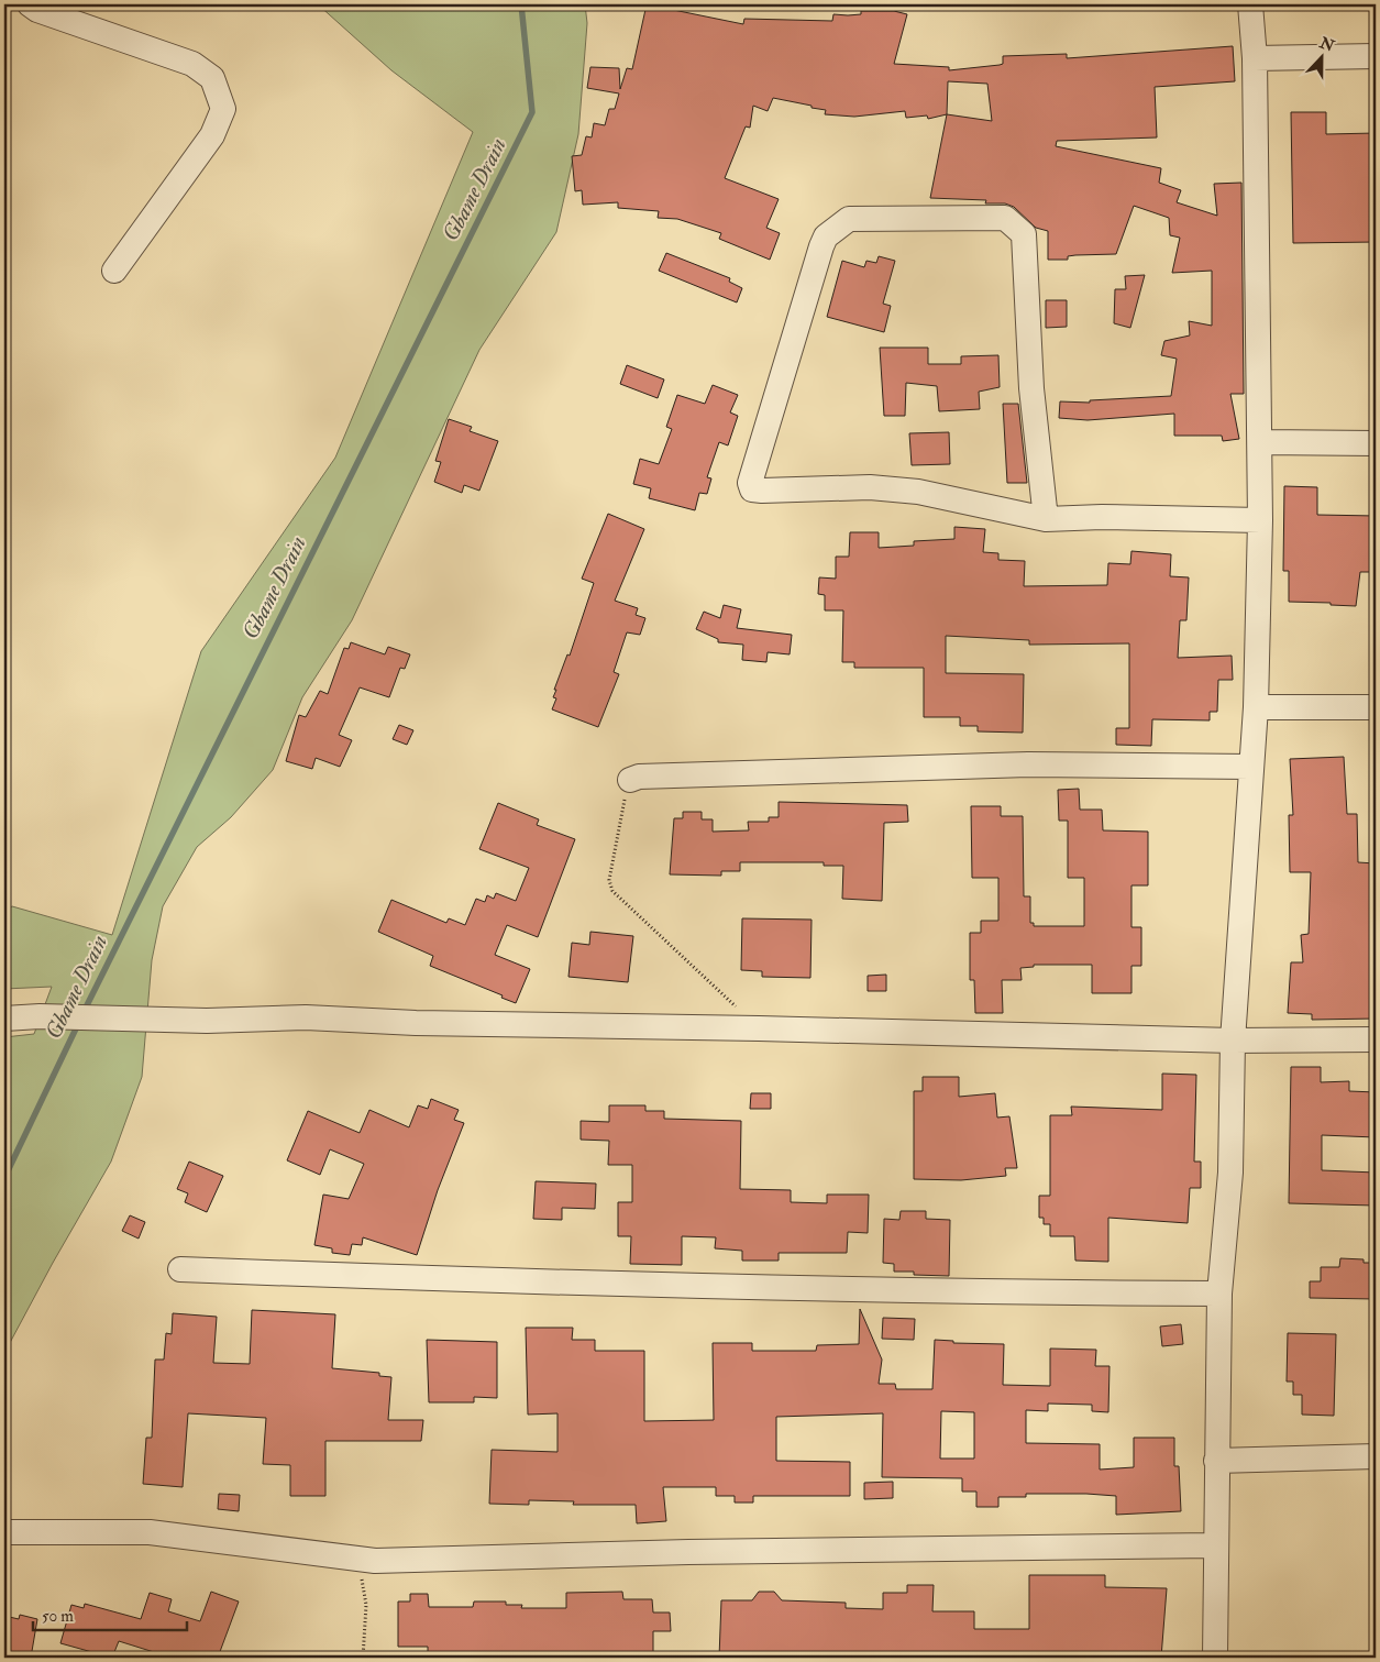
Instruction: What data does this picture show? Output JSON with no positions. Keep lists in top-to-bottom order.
{
  "water": ["Gbame Drain"],
  "scale_bar": "50 m",
  "north": "top"
}
